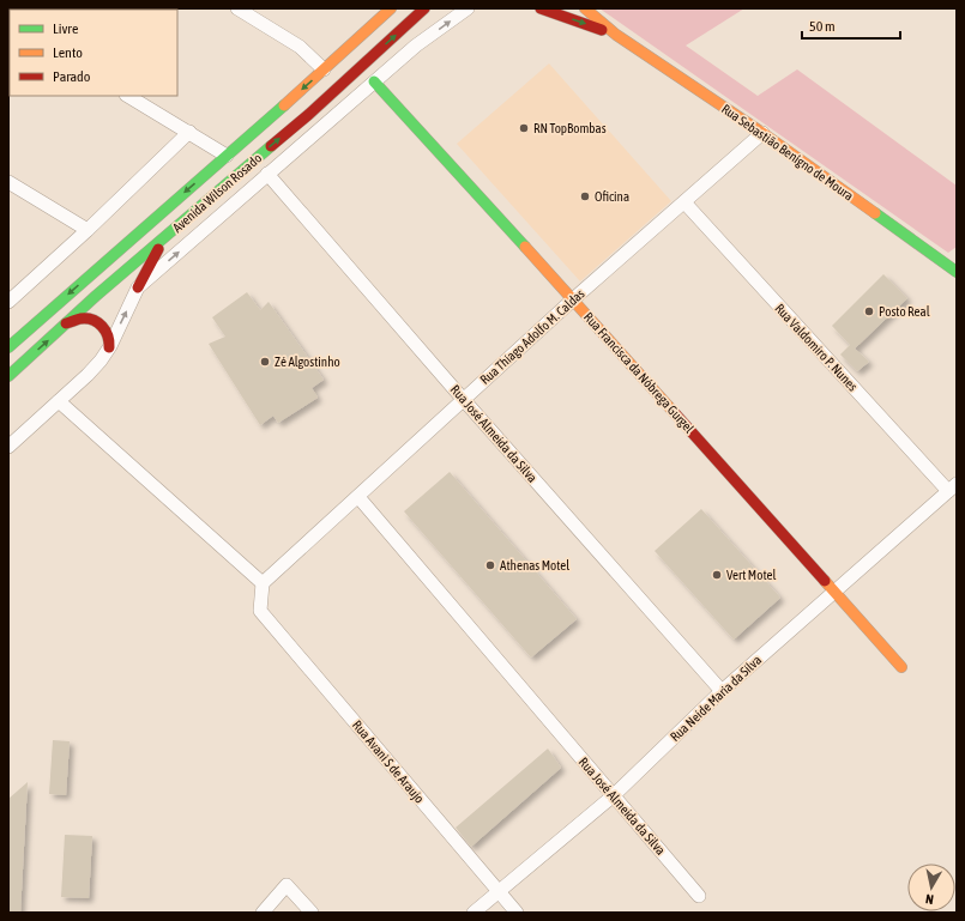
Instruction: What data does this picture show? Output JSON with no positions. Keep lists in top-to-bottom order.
{
  "streets": {
    "main road": ["Rua Sebastião Benígno de Moura", "Avenida Wilson Rosado", "Rua Francisca da Nóbrega Gurgel"],
    "street": [
      "Rua Thiago Adolfo M. Caldas",
      "Rua Valdomiro P. Nunes",
      "Rua José Almeida da Silva",
      "Rua Neide Maria da Silva",
      "Rua Avani S de Araujo"
    ]
  },
  "crossings": [
    ["Rua Sebastião Benígno de Moura", "Rua Thiago Adolfo M. Caldas"],
    ["Rua Thiago Adolfo M. Caldas", "Rua Valdomiro P. Nunes"],
    ["Rua Thiago Adolfo M. Caldas", "Rua Francisca da Nóbrega Gurgel"],
    ["Rua Thiago Adolfo M. Caldas", "Rua José Almeida da Silva"],
    ["Rua Thiago Adolfo M. Caldas", "Rua Avani S de Araujo"],
    ["Rua Valdomiro P. Nunes", "Rua Neide Maria da Silva"],
    ["Rua Francisca da Nóbrega Gurgel", "Rua Neide Maria da Silva"],
    ["Rua José Almeida da Silva", "Rua Neide Maria da Silva"],
    ["Rua Neide Maria da Silva", "Rua Avani S de Araujo"]
  ],
  "places": [
    "RN TopBombas",
    "Oficina",
    "Posto Real",
    "Zé Algostinho",
    "Athenas Motel",
    "Vert Motel"
  ],
  "legend": ["Livre", "Lento", "Parado"],
  "scale_bar": "50 m",
  "north": "bottom"
}
